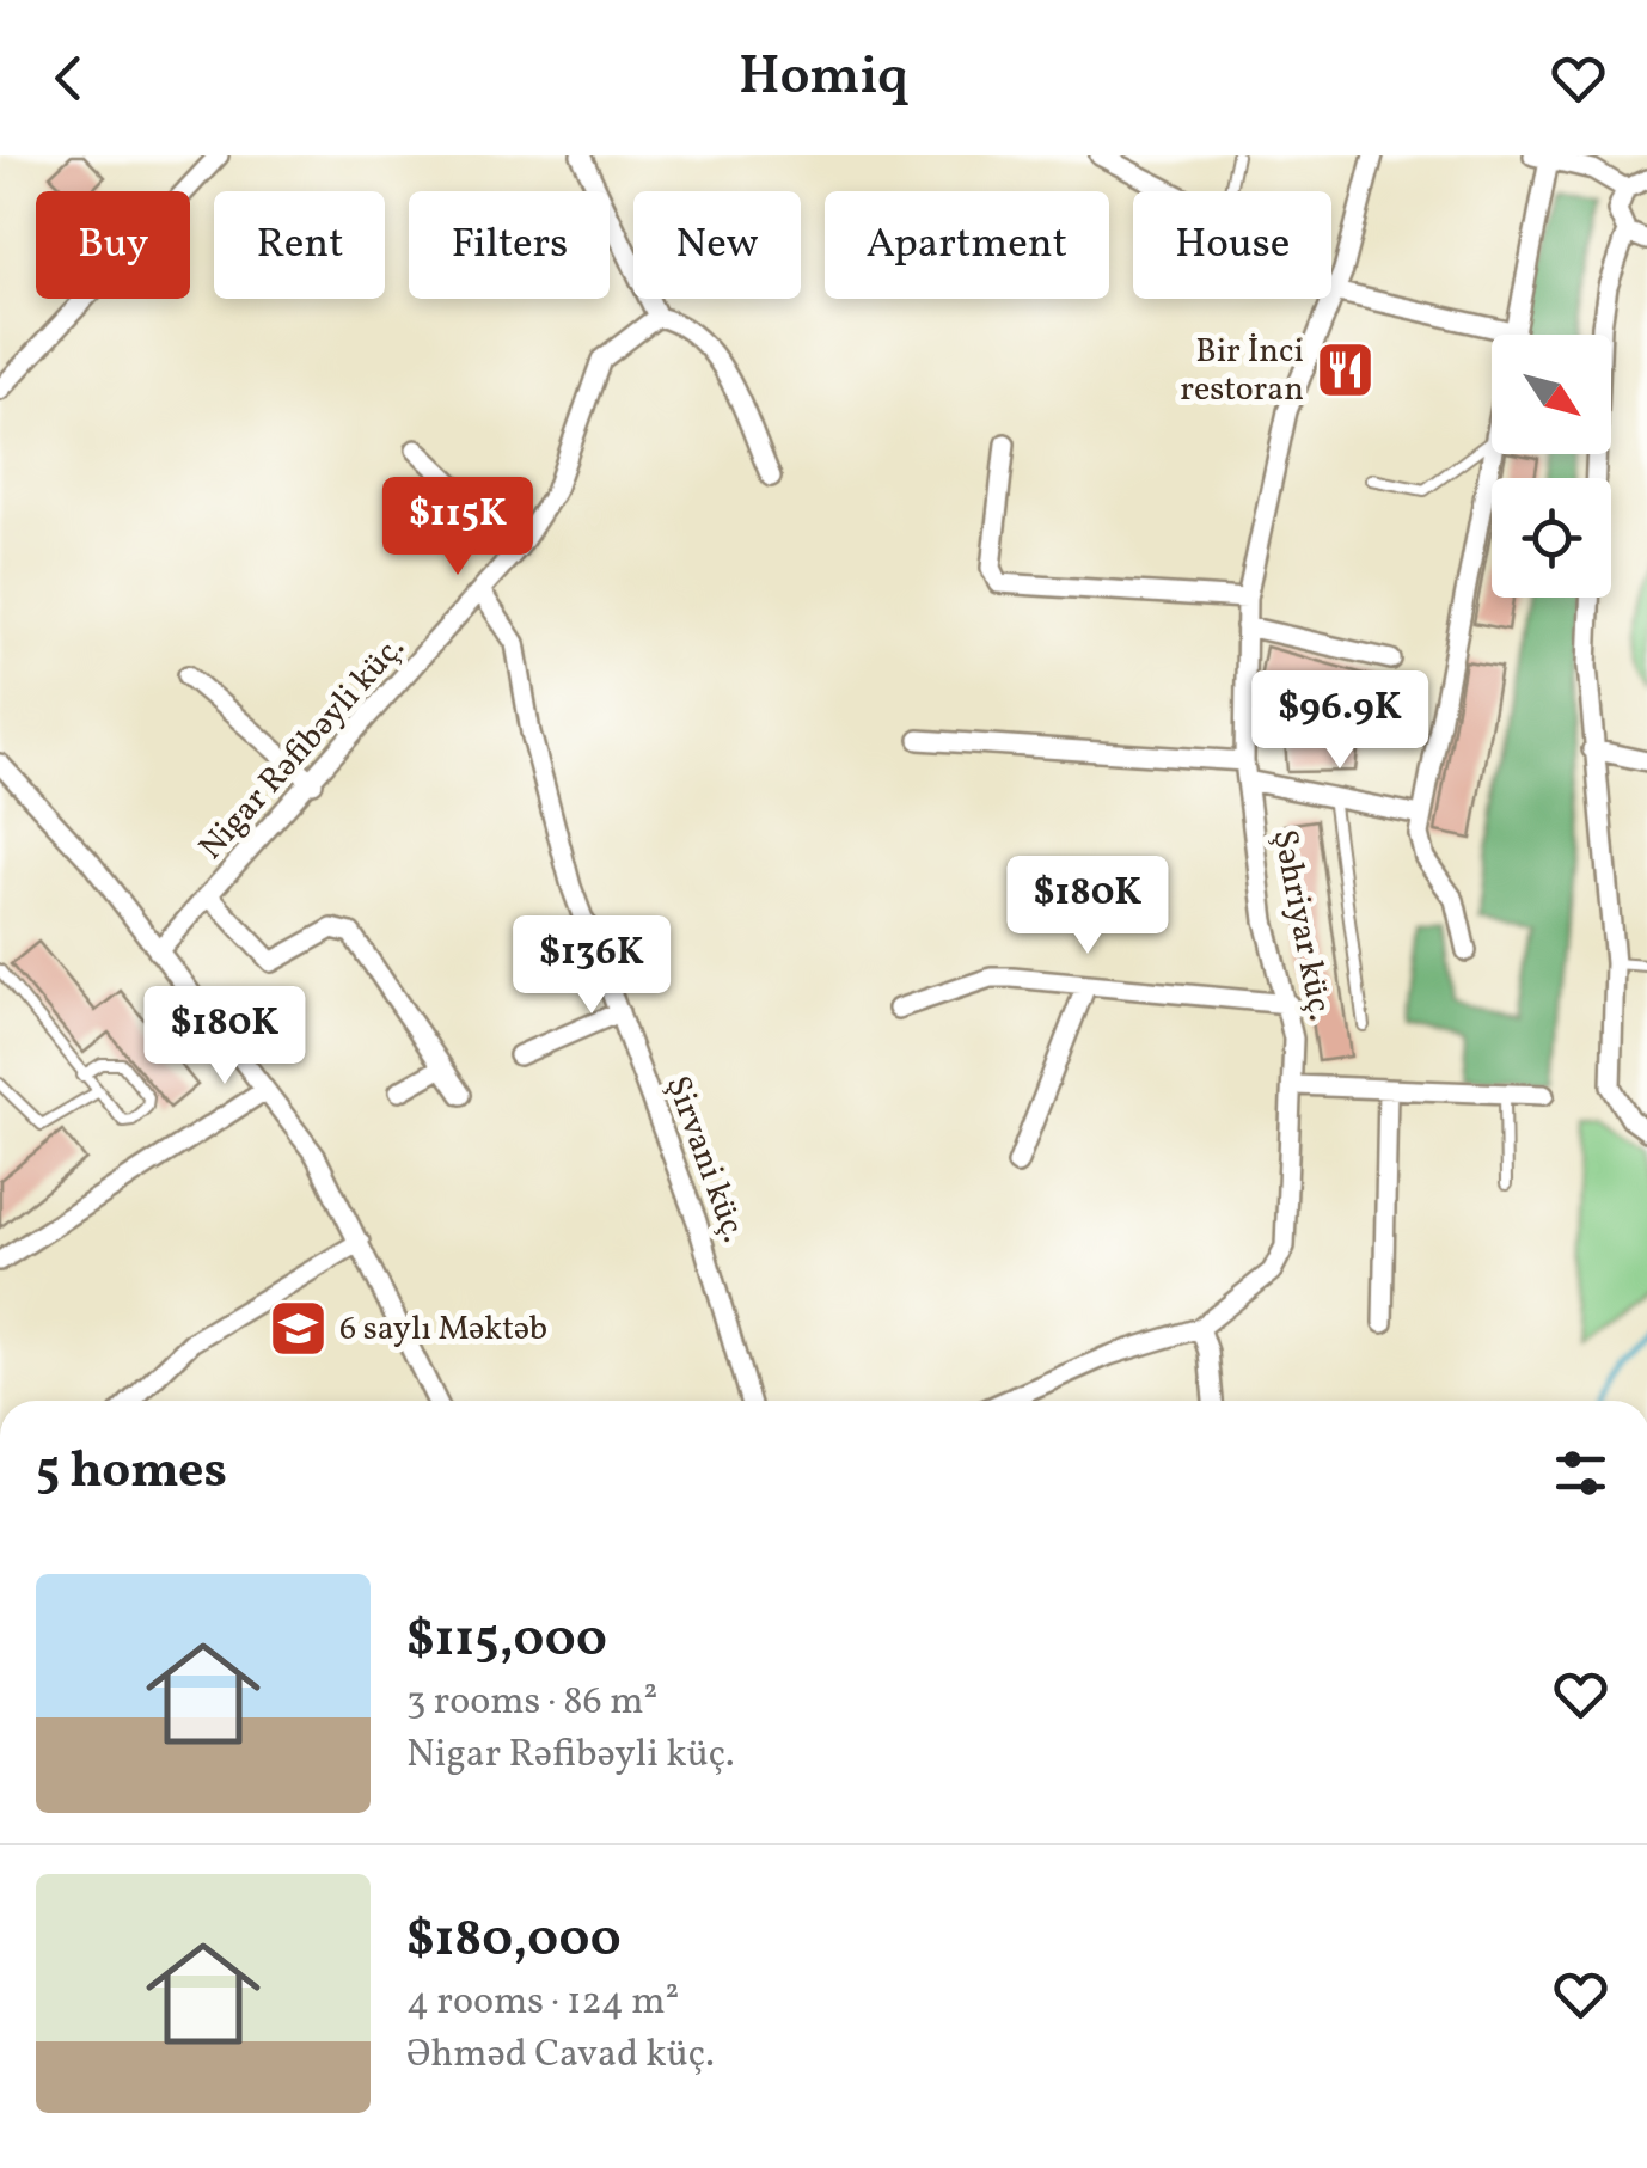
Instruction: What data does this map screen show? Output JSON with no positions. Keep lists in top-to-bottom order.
{
  "streets": {
    "street": ["Nigar Rəfibəyli küç.", "Şəhriyar küç.", "Şirvani küç."]
  },
  "crossings": [
    ["Nigar Rəfibəyli küç.", "Şirvani küç."]
  ],
  "places": {
    "restaurant": ["Bir İnci restoran"],
    "school or university": ["6 saylı Məktəb"]
  },
  "north": "bottom right",
  "page": {
    "header": "Homiq",
    "chip": [
      "Buy",
      "Rent",
      "Filters",
      "New",
      "Apartment",
      "House"
    ],
    "price": [
      "$115K",
      "$96.9K",
      "$180K",
      "$136K",
      "$180K"
    ],
    "heading": "5 homes",
    "list": [
      {
        "name": "$115,000",
        "note": "3 rooms · 86 m² · Nigar Rəfibəyli küç."
      },
      {
        "name": "$180,000",
        "note": "4 rooms · 124 m² · Əhməd Cavad küç."
      }
    ]
  }
}
